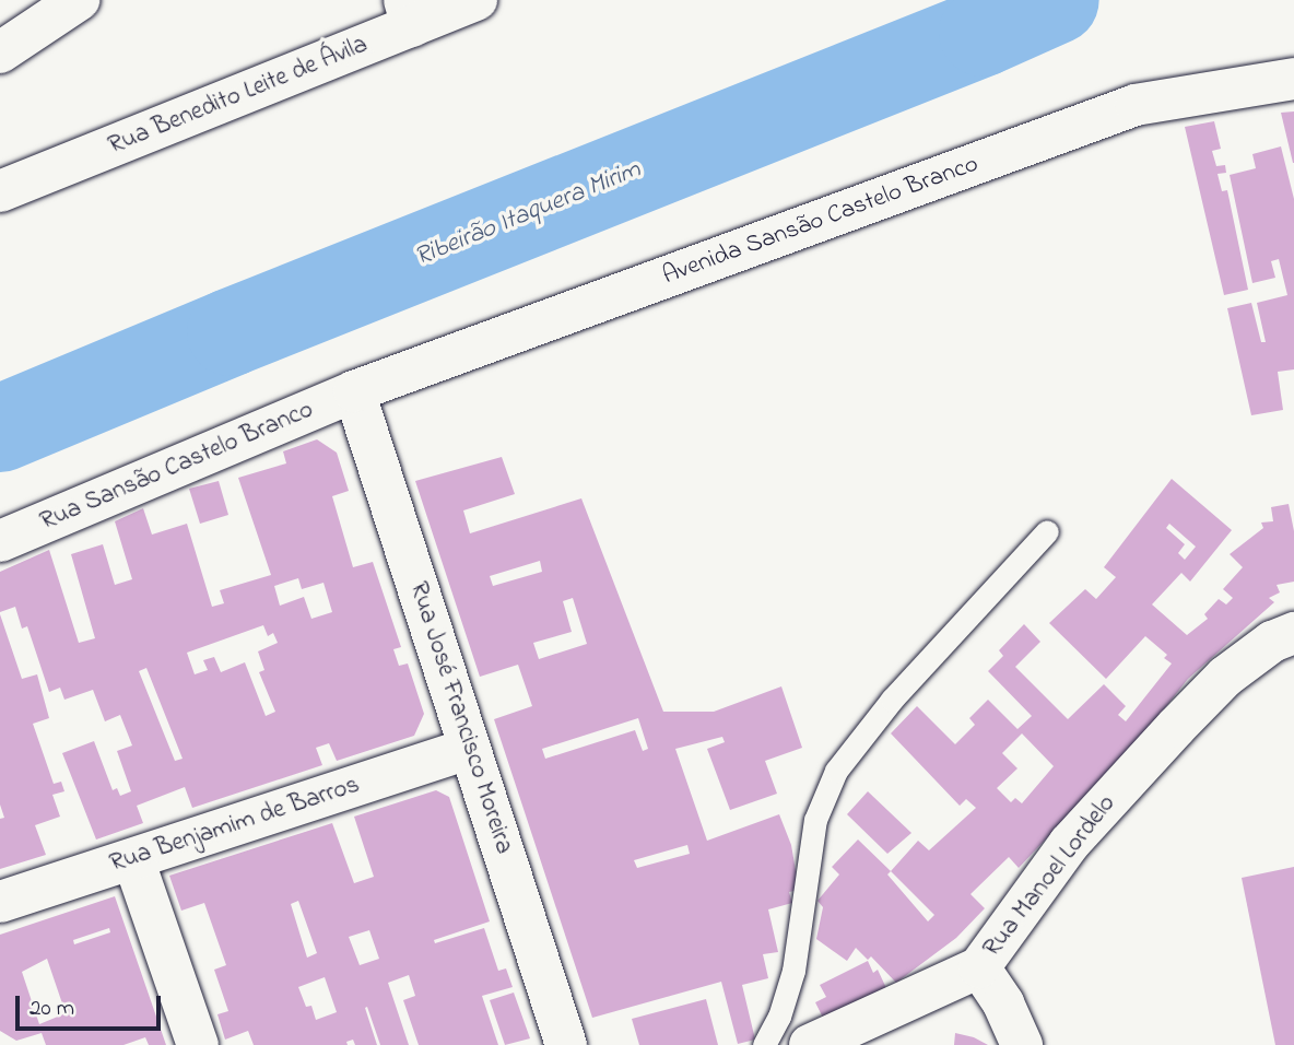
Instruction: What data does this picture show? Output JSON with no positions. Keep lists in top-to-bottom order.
{
  "streets": {
    "street": [
      "Rua Benedito Leite de Ávila",
      "Avenida Sansão Castelo Branco",
      "Rua Sansão Castelo Branco",
      "Rua José Francisco Moreira",
      "Rua Benjamim de Barros",
      "Rua Manoel Lordelo"
    ]
  },
  "crossings": [
    ["Avenida Sansão Castelo Branco", "Rua Sansão Castelo Branco"],
    ["Avenida Sansão Castelo Branco", "Rua José Francisco Moreira"],
    ["Rua Sansão Castelo Branco", "Rua José Francisco Moreira"],
    ["Rua José Francisco Moreira", "Rua Benjamim de Barros"]
  ],
  "water": ["Ribeirão Itaquera Mirim"],
  "scale_bar": "20 m"
}
